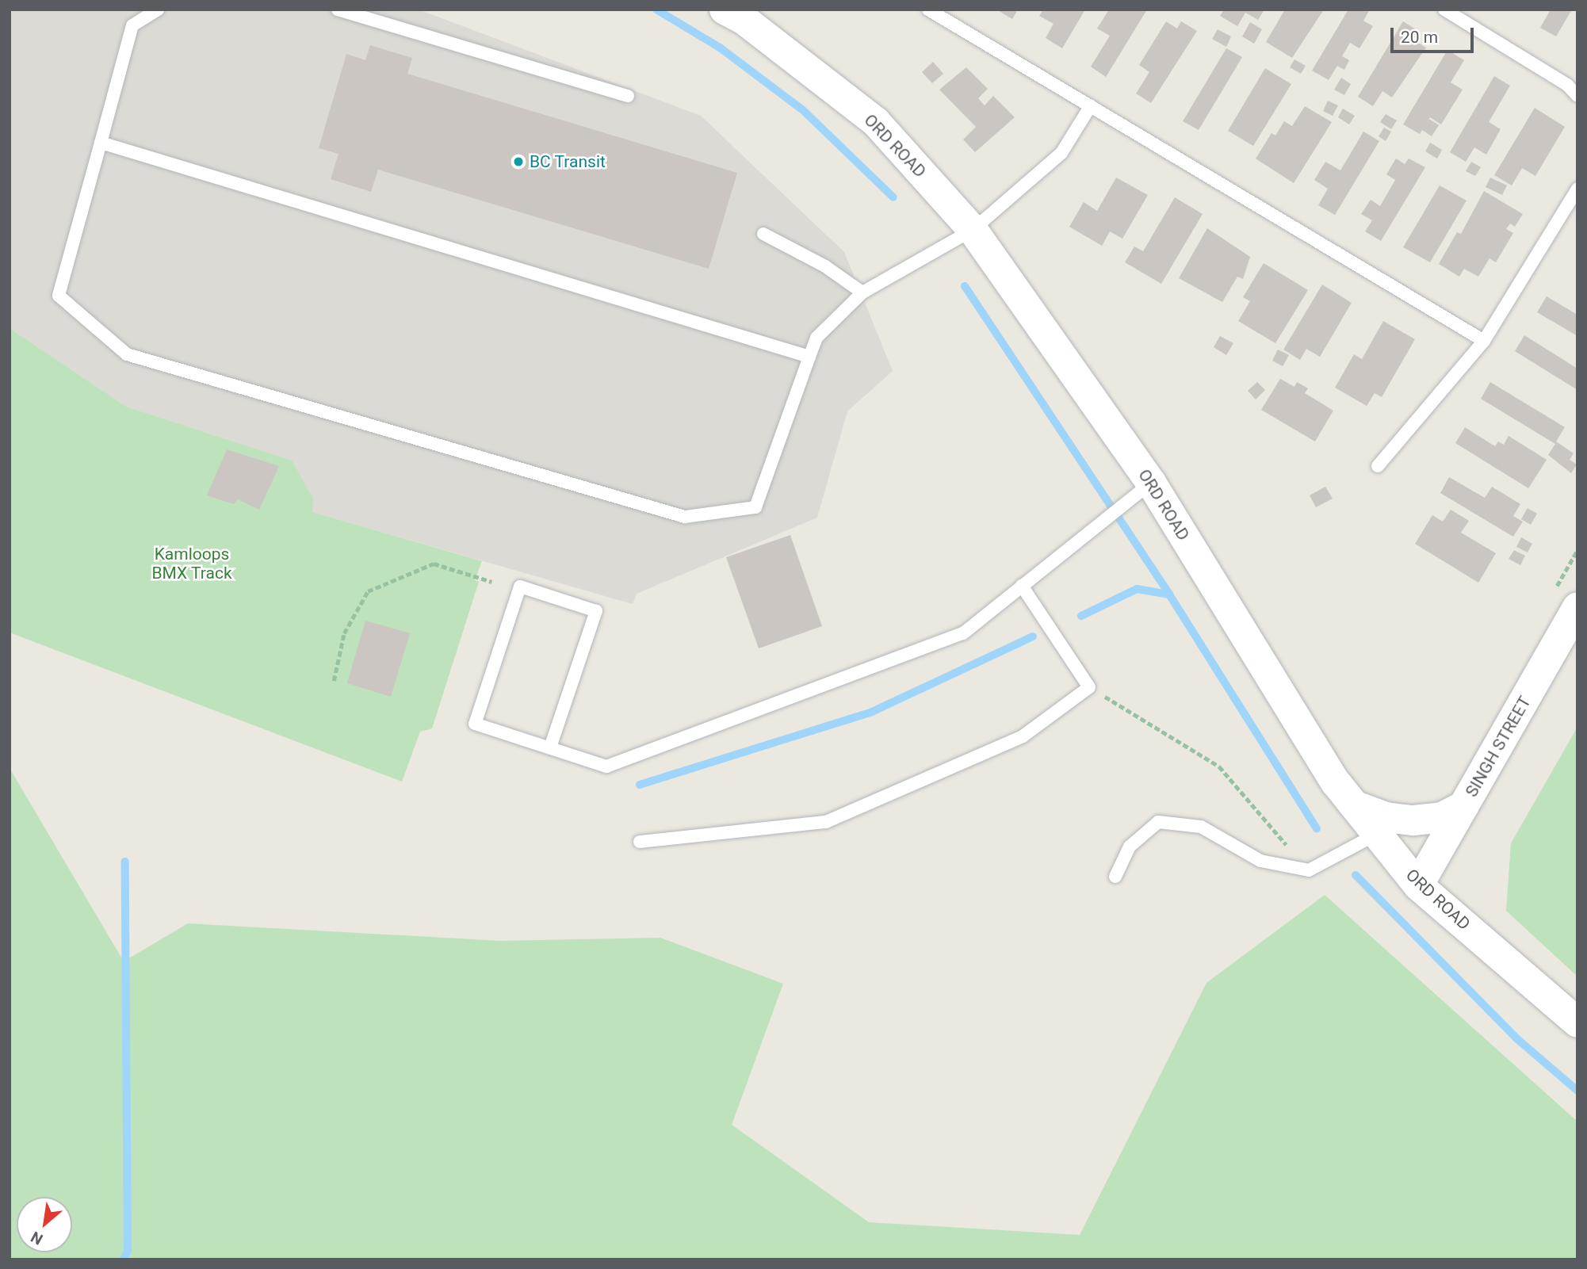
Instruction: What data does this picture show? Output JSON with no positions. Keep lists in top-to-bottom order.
{
  "streets": {
    "street": ["ORD ROAD", "SINGH STREET"]
  },
  "crossings": [
    ["ORD ROAD", "SINGH STREET"]
  ],
  "parks": ["Kamloops BMX Track"],
  "places": ["BC Transit"],
  "scale_bar": "20 m",
  "north": "bottom left"
}
